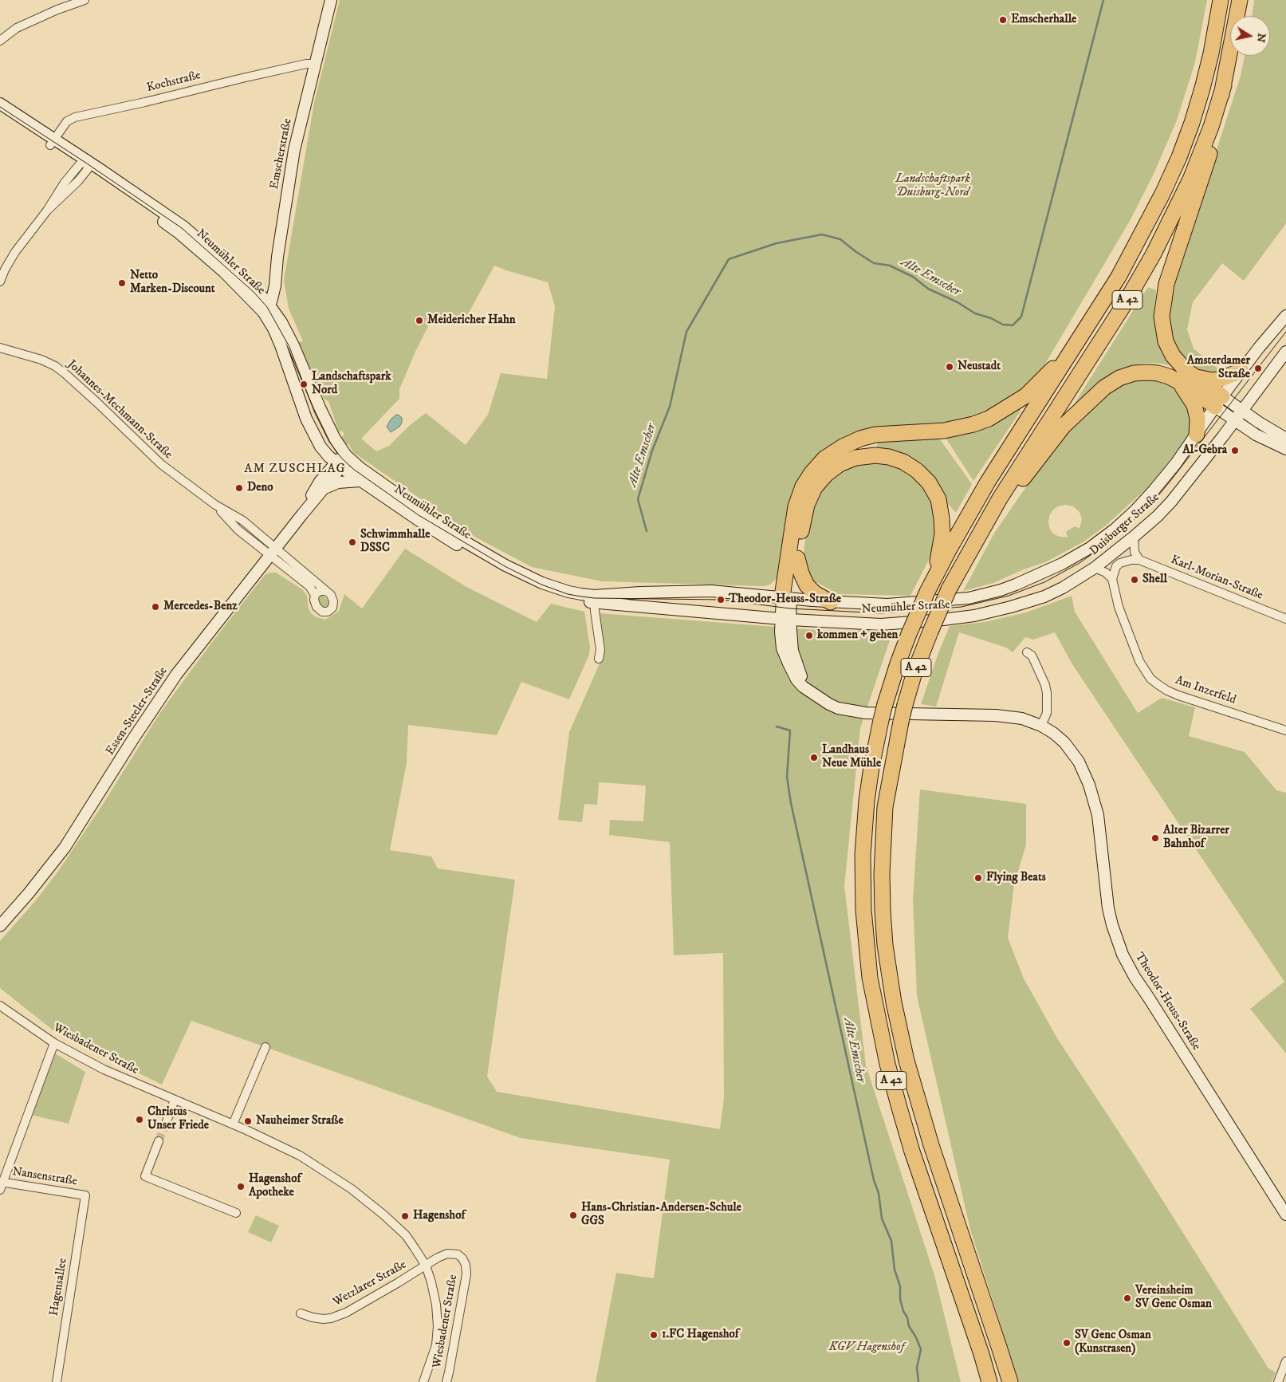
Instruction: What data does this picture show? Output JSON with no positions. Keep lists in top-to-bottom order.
{
  "streets": {
    "highway": ["A 42"],
    "main road": [
      "Emscherstraße",
      "Neumühler Straße",
      "Duisburger Straße",
      "Essen-Steeler-Straße",
      "Theodor-Heuss-Straße"
    ],
    "street": [
      "Kochstraße",
      "Johannes-Mechmann-Straße",
      "Karl-Morian-Straße",
      "Am Inzerfeld",
      "Wiesbadener Straße",
      "Nansenstraße",
      "Wetzlarer Straße",
      "Hagensallee"
    ]
  },
  "crossings": [
    ["Kochstraße", "Emscherstraße"],
    ["Kochstraße", "Neumühler Straße"],
    ["Emscherstraße", "Neumühler Straße"],
    ["Neumühler Straße", "Duisburger Straße"],
    ["Neumühler Straße", "Essen-Steeler-Straße"],
    ["Neumühler Straße", "Theodor-Heuss-Straße"],
    ["Johannes-Mechmann-Straße", "Essen-Steeler-Straße"],
    ["Wiesbadener Straße", "Wetzlarer Straße"],
    ["Nansenstraße", "Hagensallee"]
  ],
  "districts": ["AM ZUSCHLAG"],
  "water": ["Alte Emscher"],
  "parks": ["Landschaftspark Duisburg-Nord", "KGV Hagenshof"],
  "places": [
    "Emscherhalle",
    "Netto Marken-Discount",
    "Meidericher Hahn",
    "Neustadt",
    "Amsterdamer Straße",
    "Landschaftspark Nord",
    "Al-Gebra",
    "Deno",
    "Schwimmhalle DSSC",
    "Shell",
    "Theodor-Heuss-Straße",
    "Mercedes-Benz",
    "kommen + gehen",
    "Landhaus Neue Mühle",
    "Alter Bizarrer Bahnhof",
    "Flying Beats",
    "Christus Unser Friede",
    "Nauheimer Straße",
    "Hagenshof Apotheke",
    "Hans-Christian-Andersen-Schule GGS",
    "Hagenshof",
    "Vereinsheim SV Genc Osman",
    "1.FC Hagenshof",
    "SV Genc Osman (Kunstrasen)"
  ],
  "north": "right"
}
